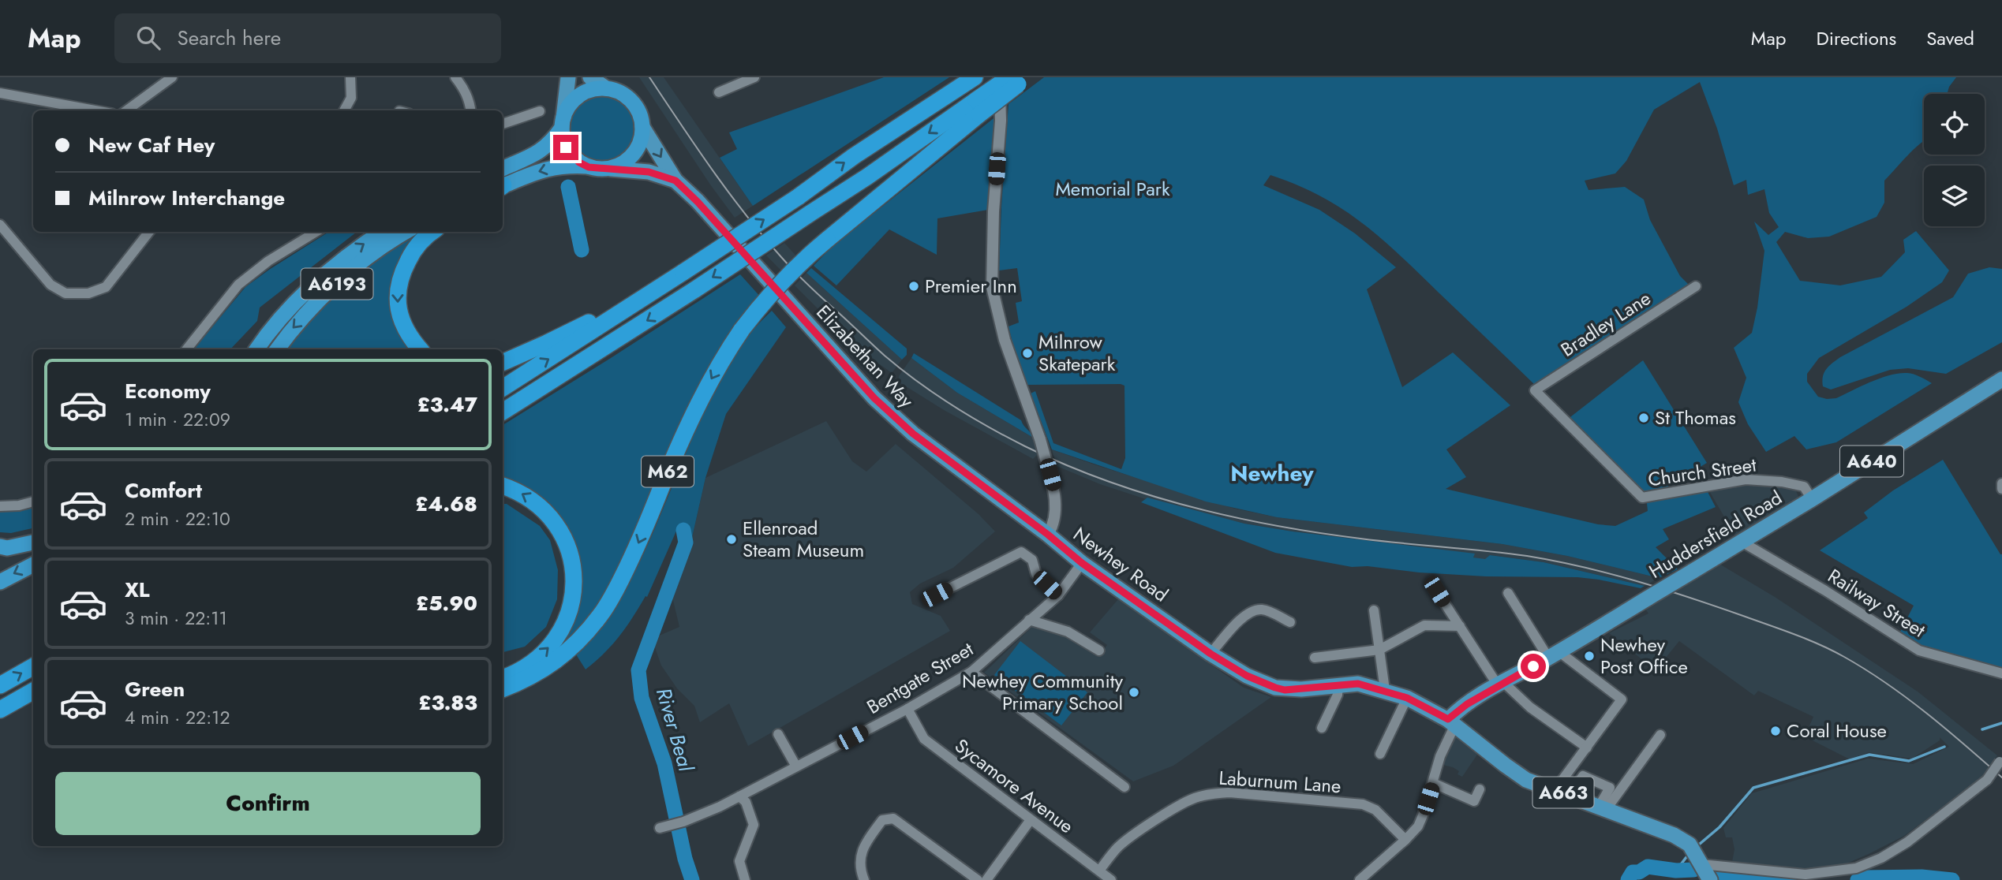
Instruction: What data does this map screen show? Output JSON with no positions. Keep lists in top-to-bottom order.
{
  "streets": {
    "highway": ["A6193", "M62"],
    "main road": [
      "Elizabethan Way",
      "A640",
      "Huddersfield Road",
      "Newhey Road",
      "A663"
    ],
    "street": [
      "Bradley Lane",
      "Church Street",
      "Railway Street",
      "Bentgate Street",
      "Laburnum Lane",
      "Sycamore Avenue"
    ]
  },
  "crossings": [
    ["Bradley Lane", "Church Street"],
    ["Elizabethan Way", "Newhey Road"],
    ["Church Street", "Huddersfield Road"],
    ["Huddersfield Road", "Newhey Road"],
    ["Huddersfield Road", "Railway Street"],
    ["Huddersfield Road", "A663"],
    ["Newhey Road", "Bentgate Street"],
    ["Newhey Road", "A663"],
    ["Bentgate Street", "Sycamore Avenue"],
    ["Laburnum Lane", "Sycamore Avenue"]
  ],
  "districts": ["Newhey"],
  "water": ["River Beal"],
  "parks": ["Memorial Park"],
  "places": [
    "Premier Inn",
    "Milnrow Skatepark",
    "St Thomas",
    "Ellenroad Steam Museum",
    "Newhey Post Office",
    "Newhey Community Primary School",
    "Coral House"
  ],
  "page": {
    "header": "Map",
    "search": "Search here",
    "nav": ["Map", "Directions", "Saved"],
    "banner": ["New Caf Hey", "Milnrow Interchange"],
    "list": [
      {
        "name": "Economy",
        "note": "1 min · 22:09",
        "value": "£3.47"
      },
      {
        "name": "Comfort",
        "note": "2 min · 22:10",
        "value": "£4.68"
      },
      {
        "name": "XL",
        "note": "3 min · 22:11",
        "value": "£5.90"
      },
      {
        "name": "Green",
        "note": "4 min · 22:12",
        "value": "£3.83"
      }
    ],
    "buttons": "Confirm"
  }
}
